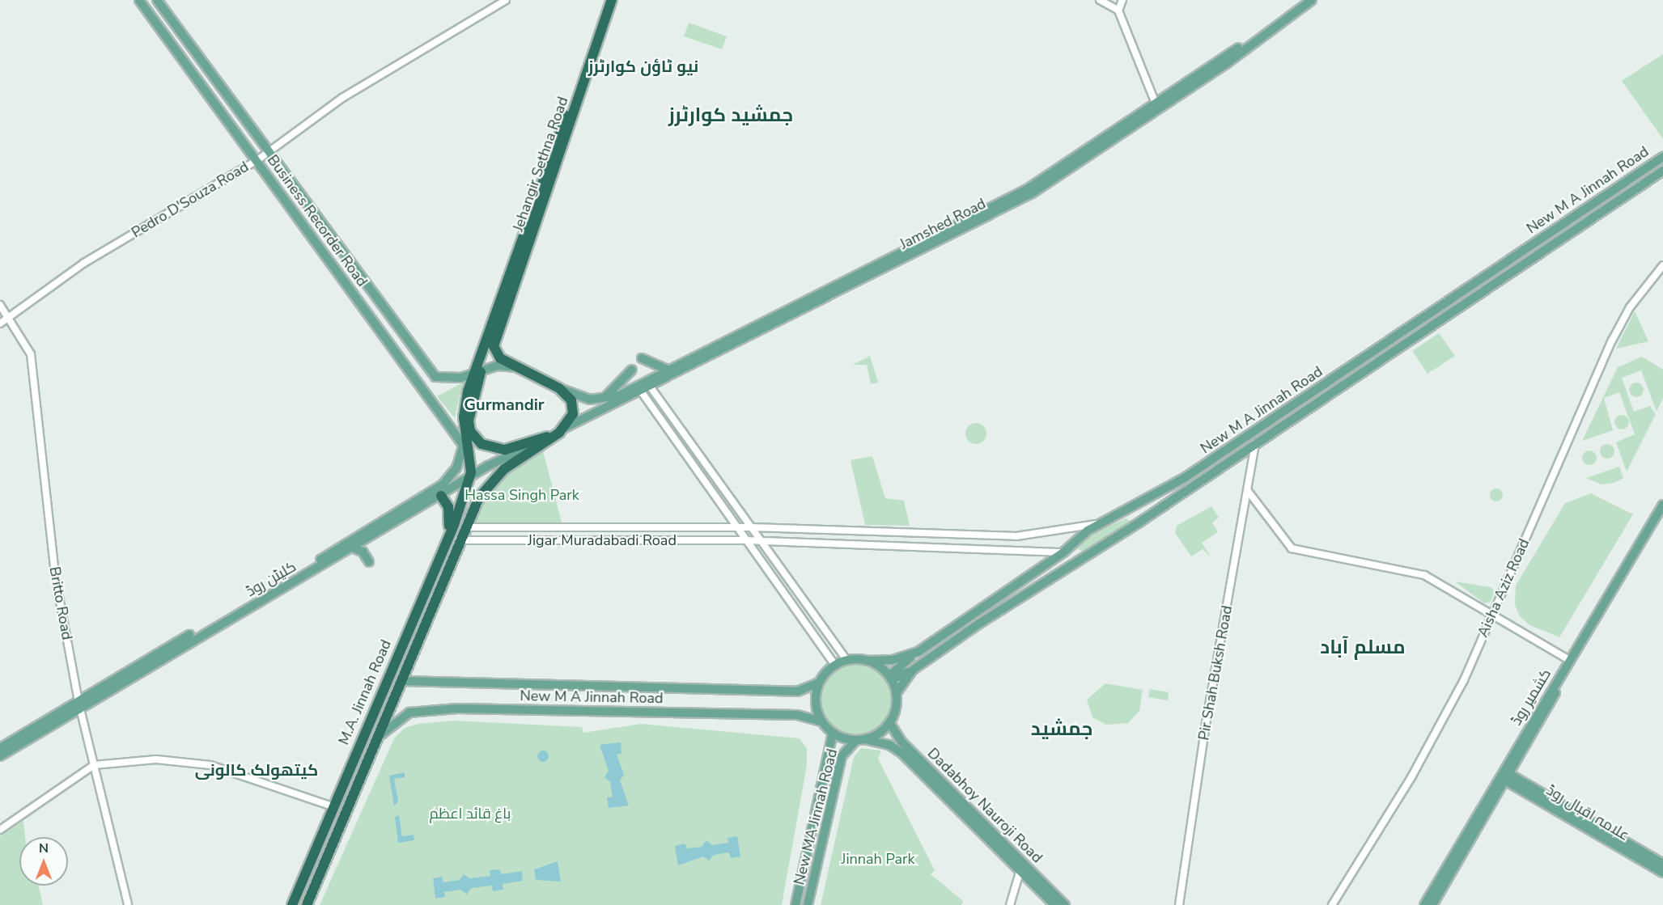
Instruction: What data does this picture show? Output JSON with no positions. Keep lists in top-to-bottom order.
{
  "streets": {
    "highway": ["Jehangir Sethna Road", "M.A. Jinnah Road"],
    "main road": [
      "New M A Jinnah Road",
      "Business Recorder Road",
      "Jamshed Road",
      "کلیٹن روڈ",
      "کشمیر روڈ",
      "Dadabhoy Nauroji Road",
      "علامہ اقبال روڈ",
      "New MA Jinnah Road"
    ],
    "street": [
      "Pedro D'Souza Road",
      "Jigar Muradabadi Road",
      "Aisha Aziz Road",
      "Britto Road",
      "Pir Shah Buksh Road"
    ]
  },
  "crossings": [
    ["New M A Jinnah Road", "Jigar Muradabadi Road"],
    ["New M A Jinnah Road", "Pir Shah Buksh Road"],
    ["New M A Jinnah Road", "M.A. Jinnah Road"],
    ["New M A Jinnah Road", "Dadabhoy Nauroji Road"],
    ["New M A Jinnah Road", "New MA Jinnah Road"],
    ["Pedro D'Souza Road", "Business Recorder Road"],
    ["Pedro D'Souza Road", "Britto Road"],
    ["Business Recorder Road", "Jamshed Road"],
    ["Business Recorder Road", "کلیٹن روڈ"],
    ["Business Recorder Road", "M.A. Jinnah Road"],
    ["Jamshed Road", "کلیٹن روڈ"],
    ["Jamshed Road", "M.A. Jinnah Road"],
    ["Jigar Muradabadi Road", "M.A. Jinnah Road"],
    ["کلیٹن روڈ", "Britto Road"],
    ["کلیٹن روڈ", "M.A. Jinnah Road"],
    ["کشمیر روڈ", "علامہ اقبال روڈ"],
    ["Dadabhoy Nauroji Road", "New MA Jinnah Road"]
  ],
  "districts": [
    "نیو ٹاؤن کوارٹرز",
    "جمشید کوارٹرز",
    "Gurmandir",
    "مسلم آباد",
    "جمشید",
    "کیتھولک کالونی"
  ],
  "parks": ["Hassa Singh Park", "باغ قائد اعظم", "Jinnah Park"],
  "north": "top"
}
